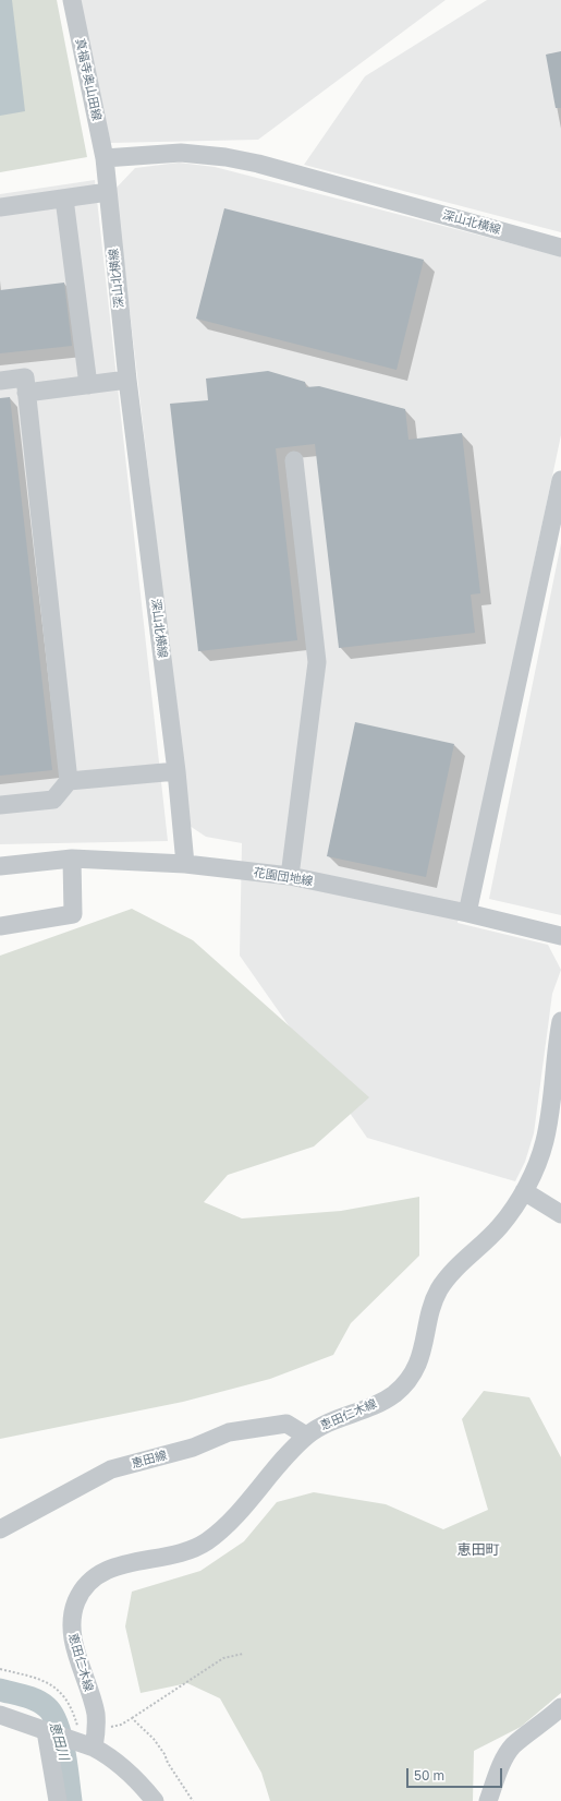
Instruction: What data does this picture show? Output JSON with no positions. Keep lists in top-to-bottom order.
{
  "streets": {
    "street": [
      "真福寺奥山田線",
      "深山北横線",
      "花園団地線",
      "恵田仁木線",
      "恵田線"
    ]
  },
  "crossings": [
    ["真福寺奥山田線", "深山北横線"],
    ["深山北横線", "花園団地線"],
    ["恵田仁木線", "恵田線"]
  ],
  "districts": ["恵田町"],
  "water": ["恵田川"],
  "scale_bar": "50 m"
}
